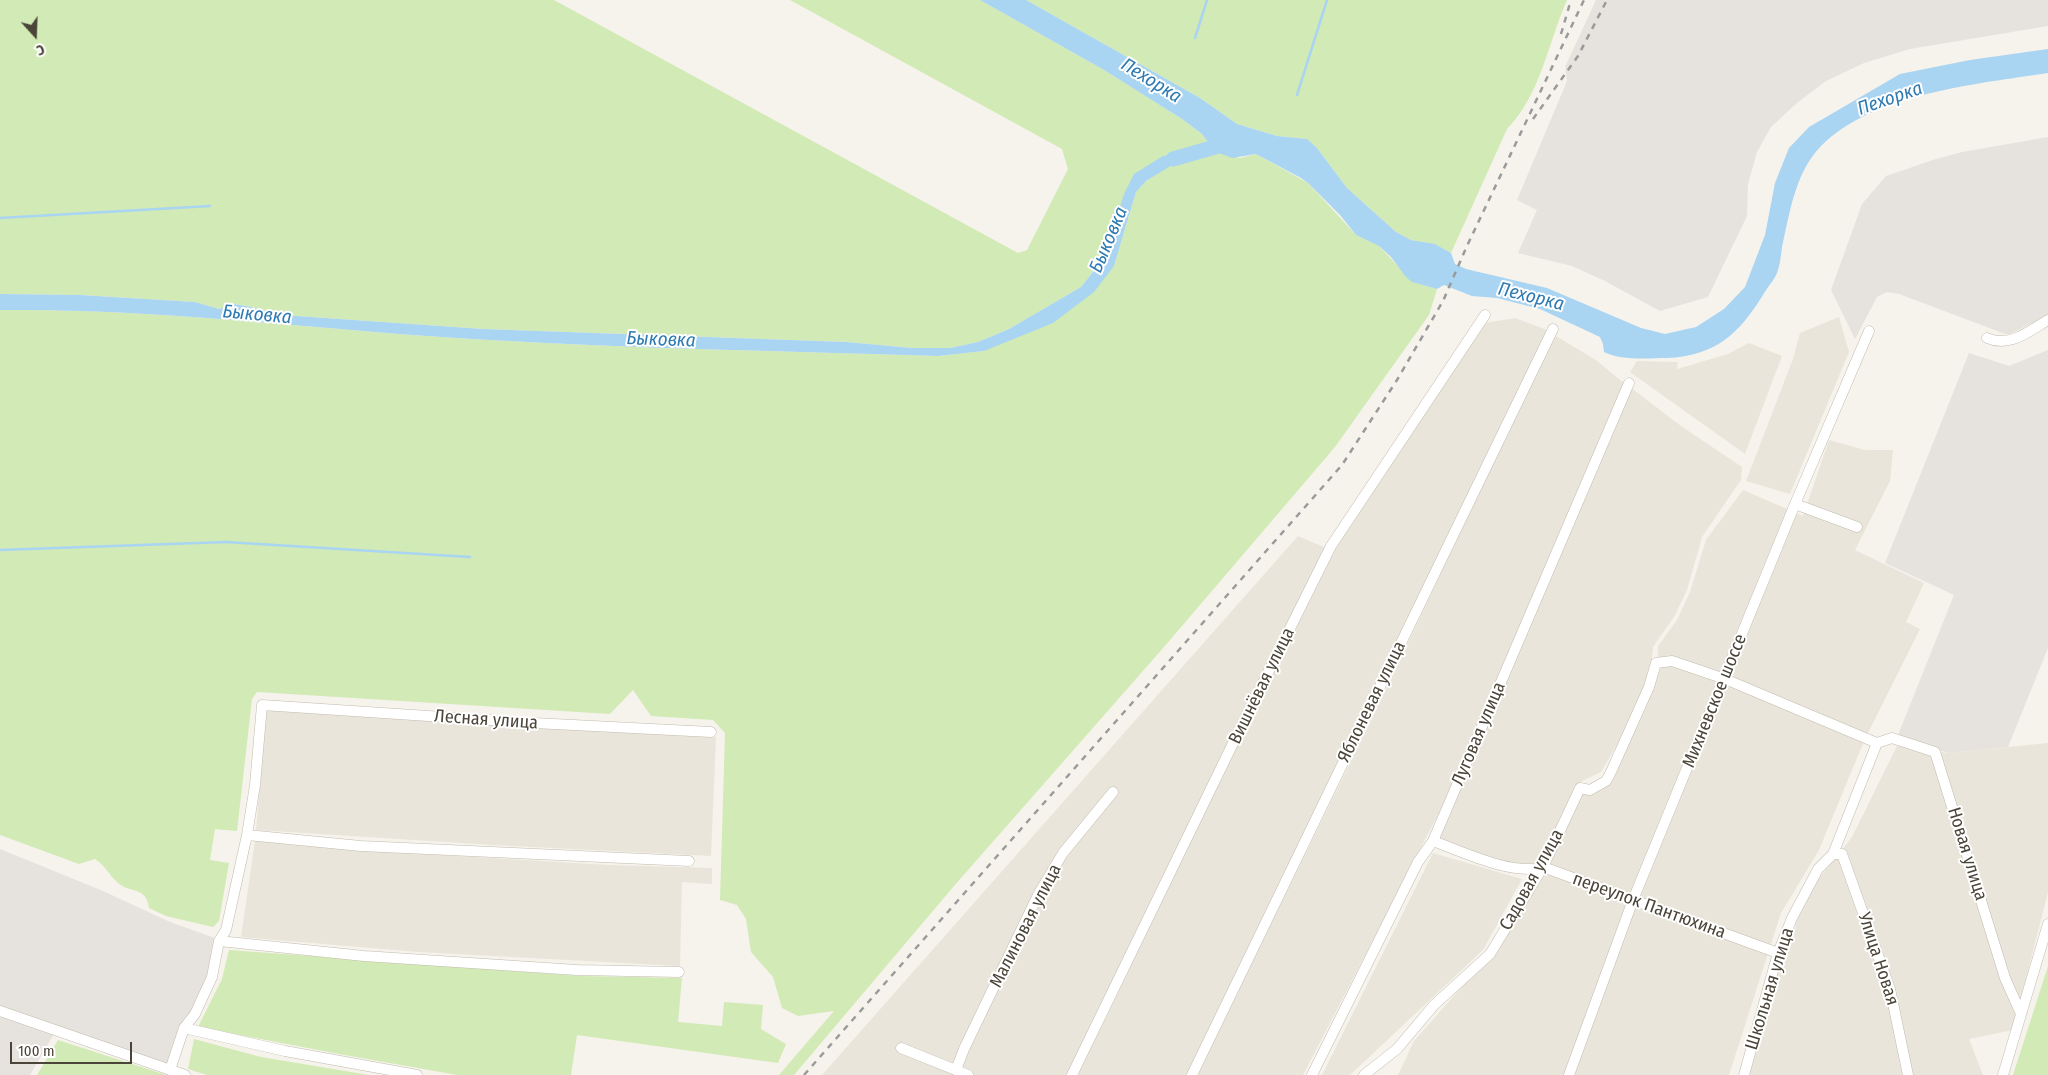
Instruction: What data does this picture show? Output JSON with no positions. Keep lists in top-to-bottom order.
{
  "streets": {
    "street": [
      "Вишнёвая улица",
      "Михневское шоссе",
      "Яблоневая улица",
      "Лесная улица",
      "Луговая улица",
      "Новая улица",
      "Садовая улица",
      "переулок Пантюхина",
      "Малиновая улица",
      "Улица Новая",
      "Школьная улица"
    ]
  },
  "crossings": [
    ["Михневское шоссе", "Садовая улица"],
    ["Михневское шоссе", "переулок Пантюхина"],
    ["Луговая улица", "переулок Пантюхина"],
    ["Новая улица", "Школьная улица"],
    ["Садовая улица", "переулок Пантюхина"],
    ["переулок Пантюхина", "Школьная улица"],
    ["Улица Новая", "Школьная улица"]
  ],
  "water": ["Пехорка", "Быковка"],
  "scale_bar": "100 m",
  "north": "bottom"
}
